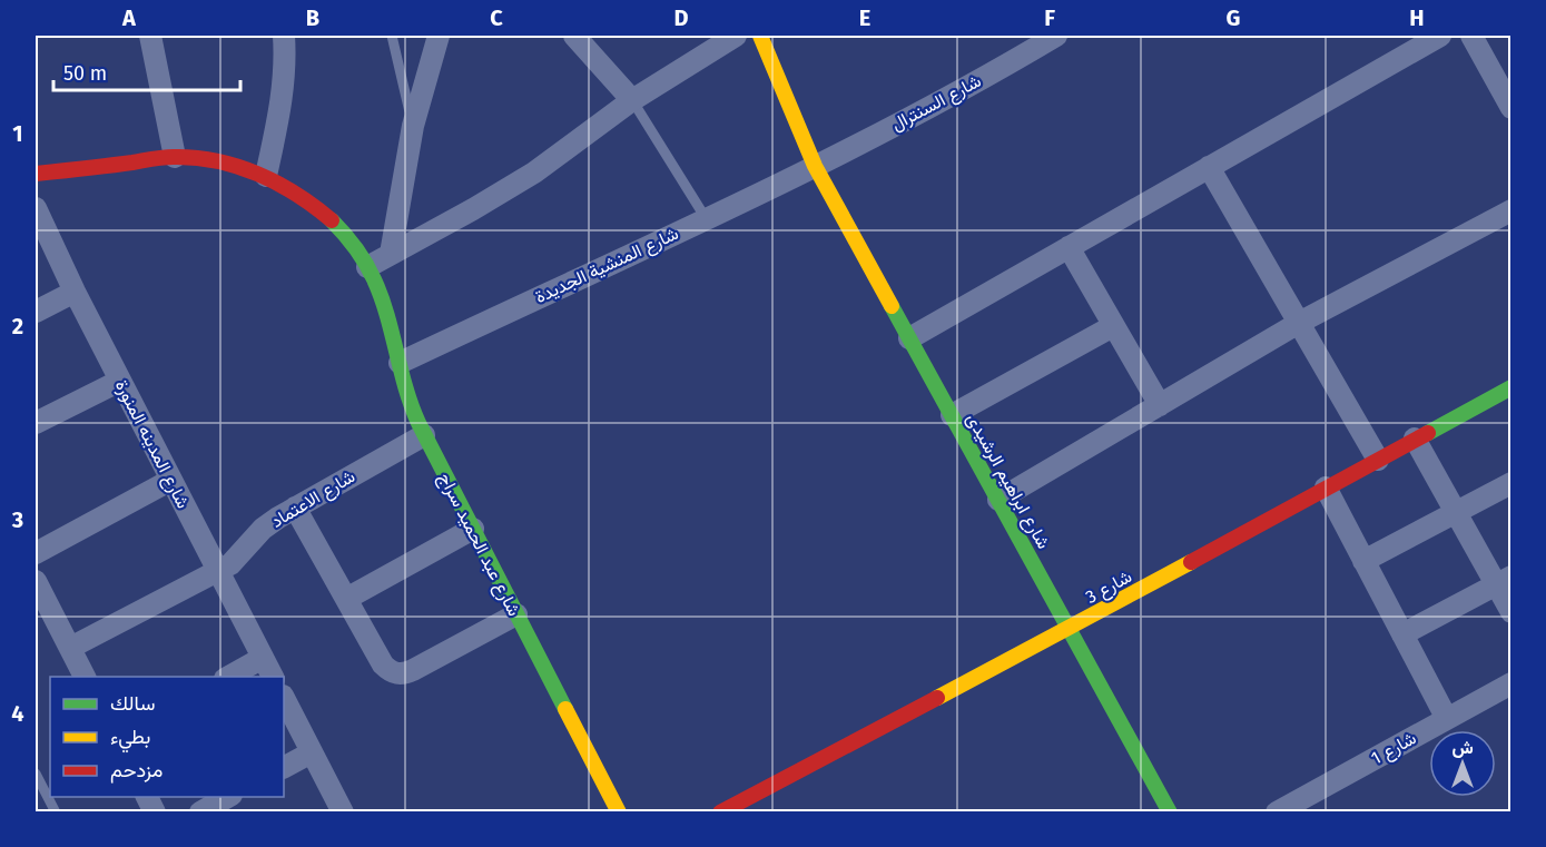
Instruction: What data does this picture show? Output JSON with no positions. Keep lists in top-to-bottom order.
{
  "streets": {
    "street": [
      "شارع السنترال",
      "شارع المنشية الجديدة",
      "شارع المدينه المنورة",
      "شارع ابراهيم الرشيدى",
      "شارع الاعتماد",
      "شارع عبد الحميد سراج",
      "شارع 3",
      "شارع 1"
    ]
  },
  "crossings": [
    ["شارع السنترال", "شارع المنشية الجديدة"],
    ["شارع السنترال", "شارع ابراهيم الرشيدى"],
    ["شارع المنشية الجديدة", "شارع ابراهيم الرشيدى"],
    ["شارع المنشية الجديدة", "شارع عبد الحميد سراج"],
    ["شارع المدينه المنورة", "شارع الاعتماد"],
    ["شارع ابراهيم الرشيدى", "شارع 3"],
    ["شارع الاعتماد", "شارع عبد الحميد سراج"]
  ],
  "legend": ["سالك", "بطيء", "مزدحم"],
  "scale_bar": "50 m",
  "north": "top",
  "grid": {
    "columns": [
      "A",
      "B",
      "C",
      "D",
      "E",
      "F",
      "G",
      "H"
    ],
    "rows": [
      "1",
      "2",
      "3",
      "4"
    ]
  }
}
